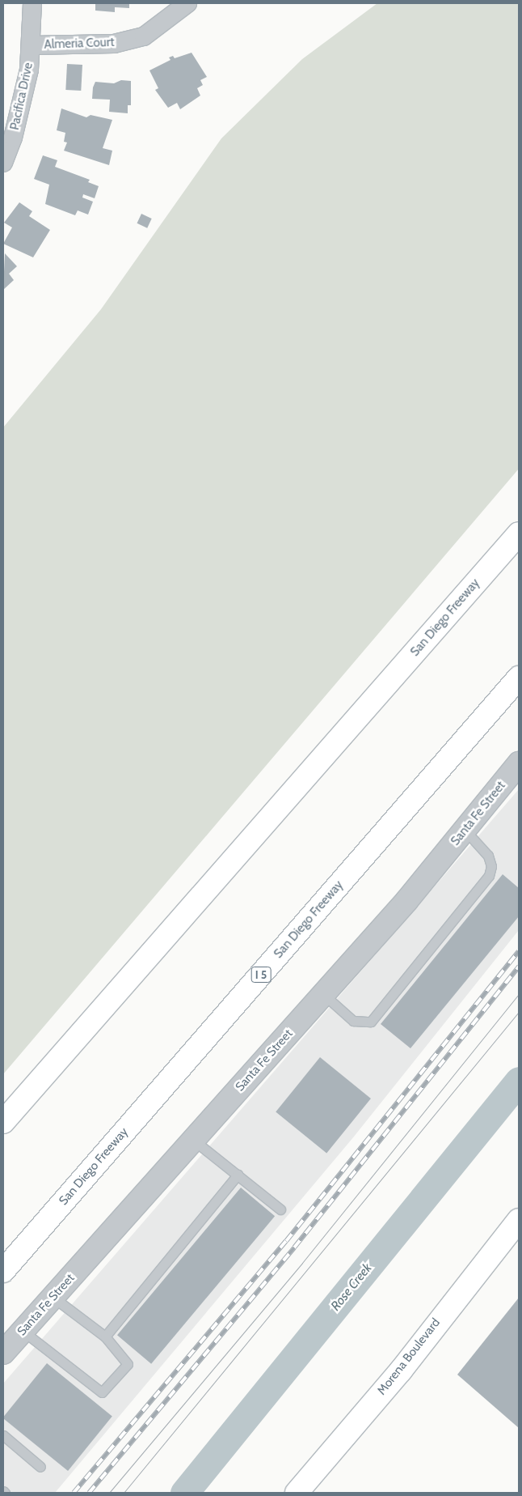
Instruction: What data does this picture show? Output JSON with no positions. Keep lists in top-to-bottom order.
{
  "streets": {
    "main road": ["San Diego Freeway", "I 5", "Morena Boulevard"],
    "street": ["Almeria Court", "Pacifica Drive", "Santa Fe Street"]
  },
  "crossings": [
    ["Almeria Court", "Pacifica Drive"]
  ],
  "water": ["Rose Creek"]
}
